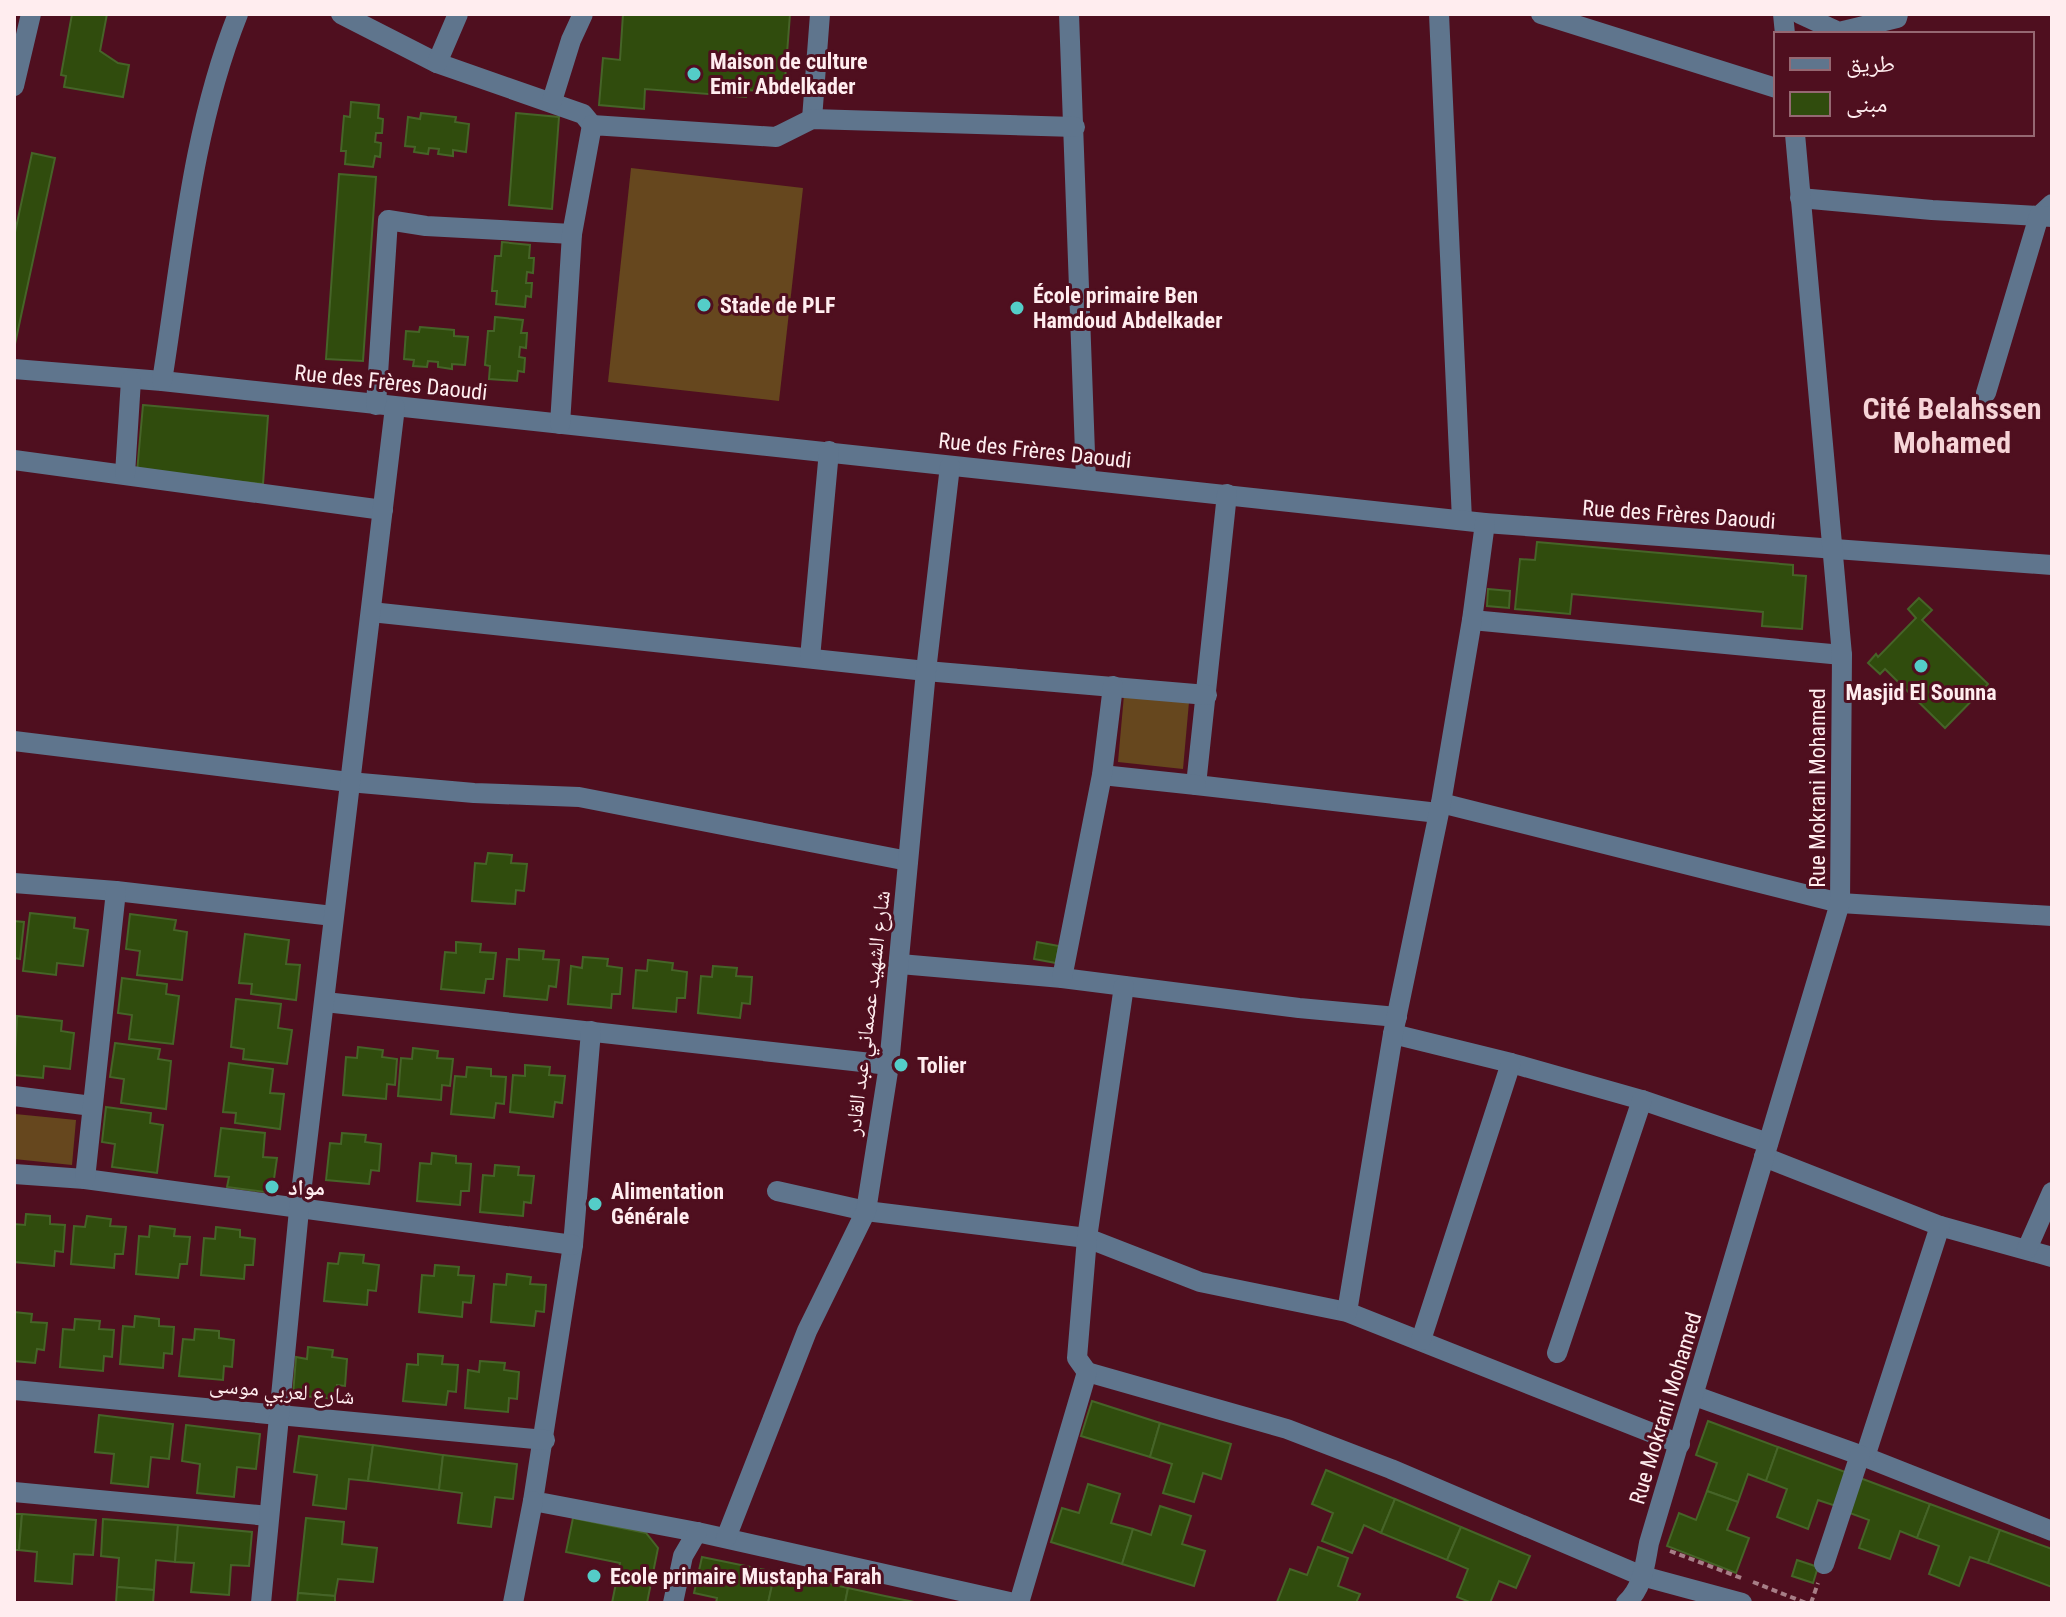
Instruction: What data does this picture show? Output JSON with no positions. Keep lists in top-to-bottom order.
{
  "streets": {
    "street": [
      "Rue des Frères Daoudi",
      "Rue Mokrani Mohamed",
      "شارع الشهيد عصماني عبد القادر",
      "شارع لعربي موسى"
    ]
  },
  "crossings": [
    ["Rue des Frères Daoudi", "Rue Mokrani Mohamed"],
    ["Rue des Frères Daoudi", "شارع الشهيد عصماني عبد القادر"]
  ],
  "districts": ["Cité Belahssen Mohamed"],
  "places": [
    "Maison de culture Emir Abdelkader",
    "Stade de PLF",
    "École primaire Ben Hamdoud Abdelkader",
    "Masjid El Sounna",
    "Tolier",
    "مواد",
    "Alimentation Générale",
    "Ecole primaire Mustapha Farah"
  ],
  "legend": ["طريق", "مبنى"]
}
